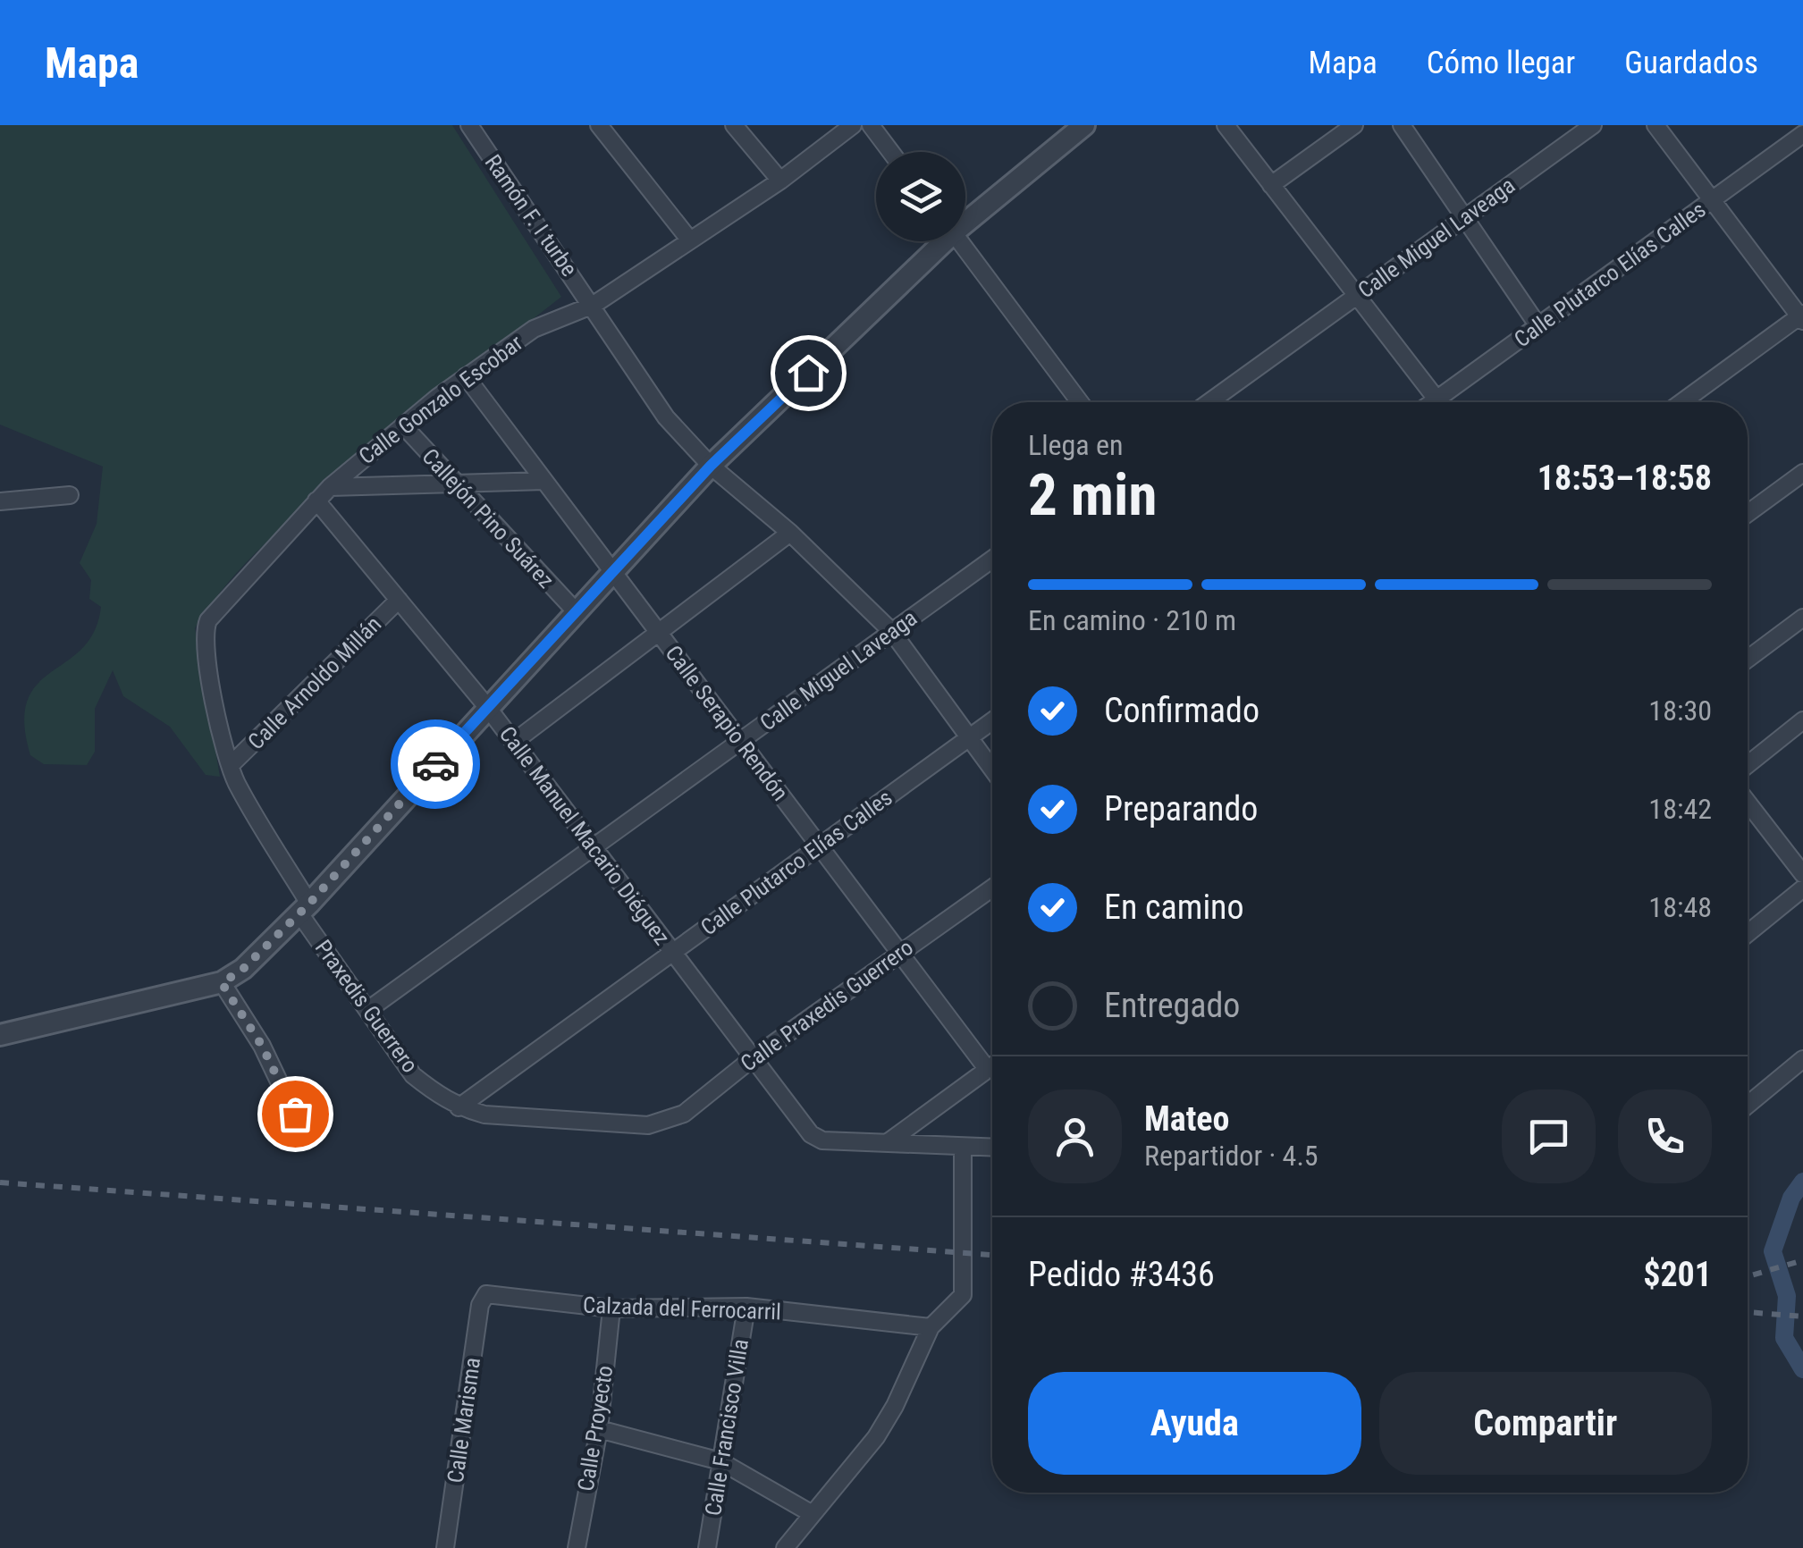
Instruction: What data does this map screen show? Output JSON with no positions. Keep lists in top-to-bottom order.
{
  "streets": {
    "street": [
      "Ramón F. I turbe",
      "Calle Miguel Laveaga",
      "Calle Plutarco Elías Calles",
      "Calle Gonzalo Escobar",
      "Callejón Pino Suárez",
      "Calle Arnoldo Millán",
      "Calle Serapio Rendón",
      "Calle Manuel Macario Diéguez",
      "Calle Praxedis Guerrero",
      "Praxedis Guerrero",
      "Calzada del Ferrocarril",
      "Calle Marisma",
      "Calle Francisco Villa",
      "Calle Proyecto"
    ]
  },
  "crossings": [
    ["Ramón F. I turbe", "Calle Miguel Laveaga"],
    ["Ramón F. I turbe", "Calle Plutarco Elías Calles"],
    ["Ramón F. I turbe", "Calle Gonzalo Escobar"],
    ["Calle Miguel Laveaga", "Calle Serapio Rendón"],
    ["Calle Miguel Laveaga", "Calle Manuel Macario Diéguez"],
    ["Calle Miguel Laveaga", "Praxedis Guerrero"],
    ["Calle Plutarco Elías Calles", "Calle Serapio Rendón"],
    ["Calle Plutarco Elías Calles", "Calle Manuel Macario Diéguez"],
    ["Calle Plutarco Elías Calles", "Praxedis Guerrero"],
    ["Calle Gonzalo Escobar", "Callejón Pino Suárez"],
    ["Calle Gonzalo Escobar", "Calle Serapio Rendón"],
    ["Calle Gonzalo Escobar", "Calle Manuel Macario Diéguez"],
    ["Calle Gonzalo Escobar", "Praxedis Guerrero"],
    ["Calle Arnoldo Millán", "Calle Manuel Macario Diéguez"],
    ["Calle Arnoldo Millán", "Praxedis Guerrero"],
    ["Calle Serapio Rendón", "Calle Praxedis Guerrero"],
    ["Calle Manuel Macario Diéguez", "Calle Praxedis Guerrero"],
    ["Calle Praxedis Guerrero", "Praxedis Guerrero"],
    ["Calzada del Ferrocarril", "Calle Marisma"],
    ["Calzada del Ferrocarril", "Calle Francisco Villa"],
    ["Calzada del Ferrocarril", "Calle Proyecto"]
  ],
  "page": {
    "header": "Mapa",
    "nav": ["Mapa", "Cómo llegar", "Guardados"],
    "heading": ["2 min", "Llega en", "18:53–18:58"],
    "panel": [
      "Mateo",
      "Repartidor · 4.5",
      "Pedido #3436",
      "$201"
    ],
    "bar": "En camino · 210 m",
    "list": [
      ["Confirmado", "18:30"],
      ["Preparando", "18:42"],
      ["En camino", "18:48"],
      "Entregado"
    ],
    "buttons": ["Ayuda", "Compartir"]
  }
}
